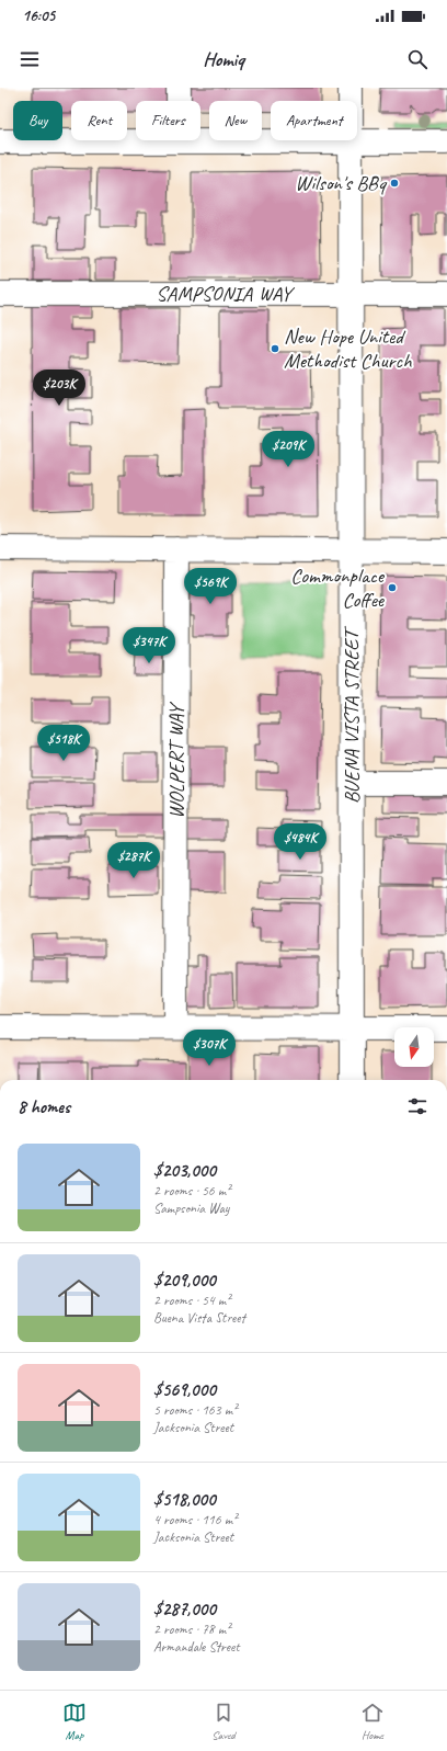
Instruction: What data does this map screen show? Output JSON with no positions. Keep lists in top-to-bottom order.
{
  "streets": {
    "street": ["SAMPSONIA WAY", "BUENA VISTA STREET", "WOLPERT WAY"]
  },
  "crossings": [
    ["SAMPSONIA WAY", "BUENA VISTA STREET"]
  ],
  "places": ["Wilson's BBq", "New Hope United Methodist Church", "Commonplace Coffee"],
  "north": "bottom",
  "page": {
    "status": "16:05",
    "header": "Homiq",
    "chip": [
      "Buy",
      "Rent",
      "Filters",
      "New",
      "Apartment"
    ],
    "price": [
      "$203K",
      "$209K",
      "$569K",
      "$347K",
      "$518K",
      "$484K",
      "$287K",
      "$307K"
    ],
    "heading": "8 homes",
    "list": [
      {
        "name": "$203,000",
        "note": "2 rooms · 56 m² · Sampsonia Way"
      },
      {
        "name": "$209,000",
        "note": "2 rooms · 54 m² · Buena Vista Street"
      },
      {
        "name": "$569,000",
        "note": "5 rooms · 163 m² · Jacksonia Street"
      },
      {
        "name": "$518,000",
        "note": "4 rooms · 116 m² · Jacksonia Street"
      },
      {
        "name": "$287,000",
        "note": "2 rooms · 78 m² · Armandale Street"
      }
    ],
    "tabs": ["Map", "Saved", "Home"]
  }
}
